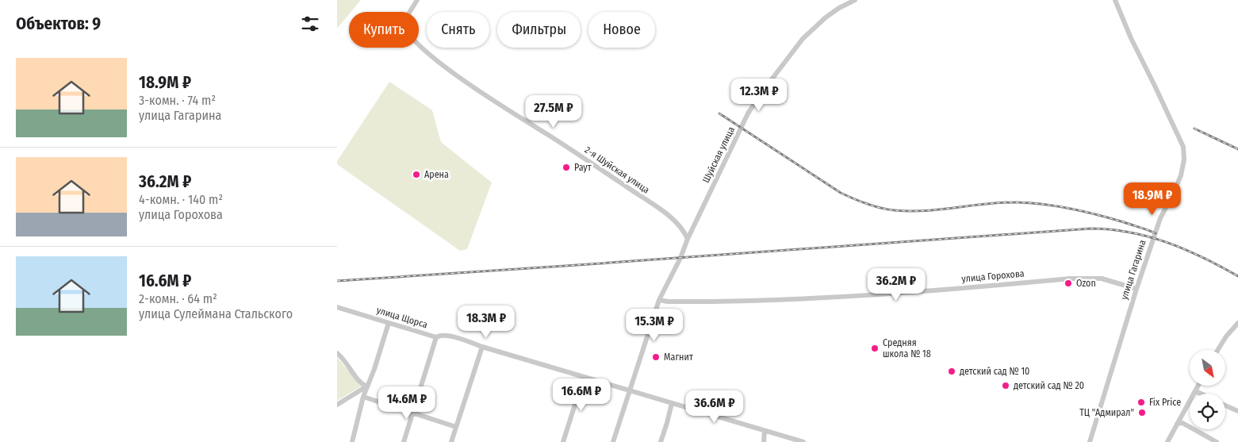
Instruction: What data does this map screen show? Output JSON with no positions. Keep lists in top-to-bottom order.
{
  "streets": {
    "street": [
      "Шуйская улица",
      "2-я Шуйская улица",
      "улица Гагарина",
      "улица Горохова",
      "улица Щорса"
    ]
  },
  "crossings": [
    ["Шуйская улица", "2-я Шуйская улица"],
    ["Шуйская улица", "улица Горохова"],
    ["Шуйская улица", "улица Щорса"],
    ["улица Гагарина", "улица Горохова"]
  ],
  "places": [
    "Раут",
    "Арена",
    "Ozon",
    "Средняя школа № 18",
    "Магнит",
    "детский сад № 10",
    "детский сад № 20",
    "Fix Price",
    "ТЦ \"Адмирал\""
  ],
  "north": "bottom right",
  "page": {
    "heading": "Объектов: 9",
    "chip": [
      "Купить",
      "Снять",
      "Фильтры",
      "Новое"
    ],
    "list": [
      {
        "name": "18.9M ₽",
        "note": "3-комн. · 74 m² · улица Гагарина"
      },
      {
        "name": "36.2M ₽",
        "note": "4-комн. · 140 m² · улица Горохова"
      },
      {
        "name": "16.6M ₽",
        "note": "2-комн. · 64 m² · улица Сулеймана Стальского"
      }
    ],
    "price": [
      "12.3M ₽",
      "27.5M ₽",
      "18.9M ₽",
      "36.2M ₽",
      "18.3M ₽",
      "15.3M ₽",
      "16.6M ₽",
      "14.6M ₽",
      "36.6M ₽"
    ]
  }
}
